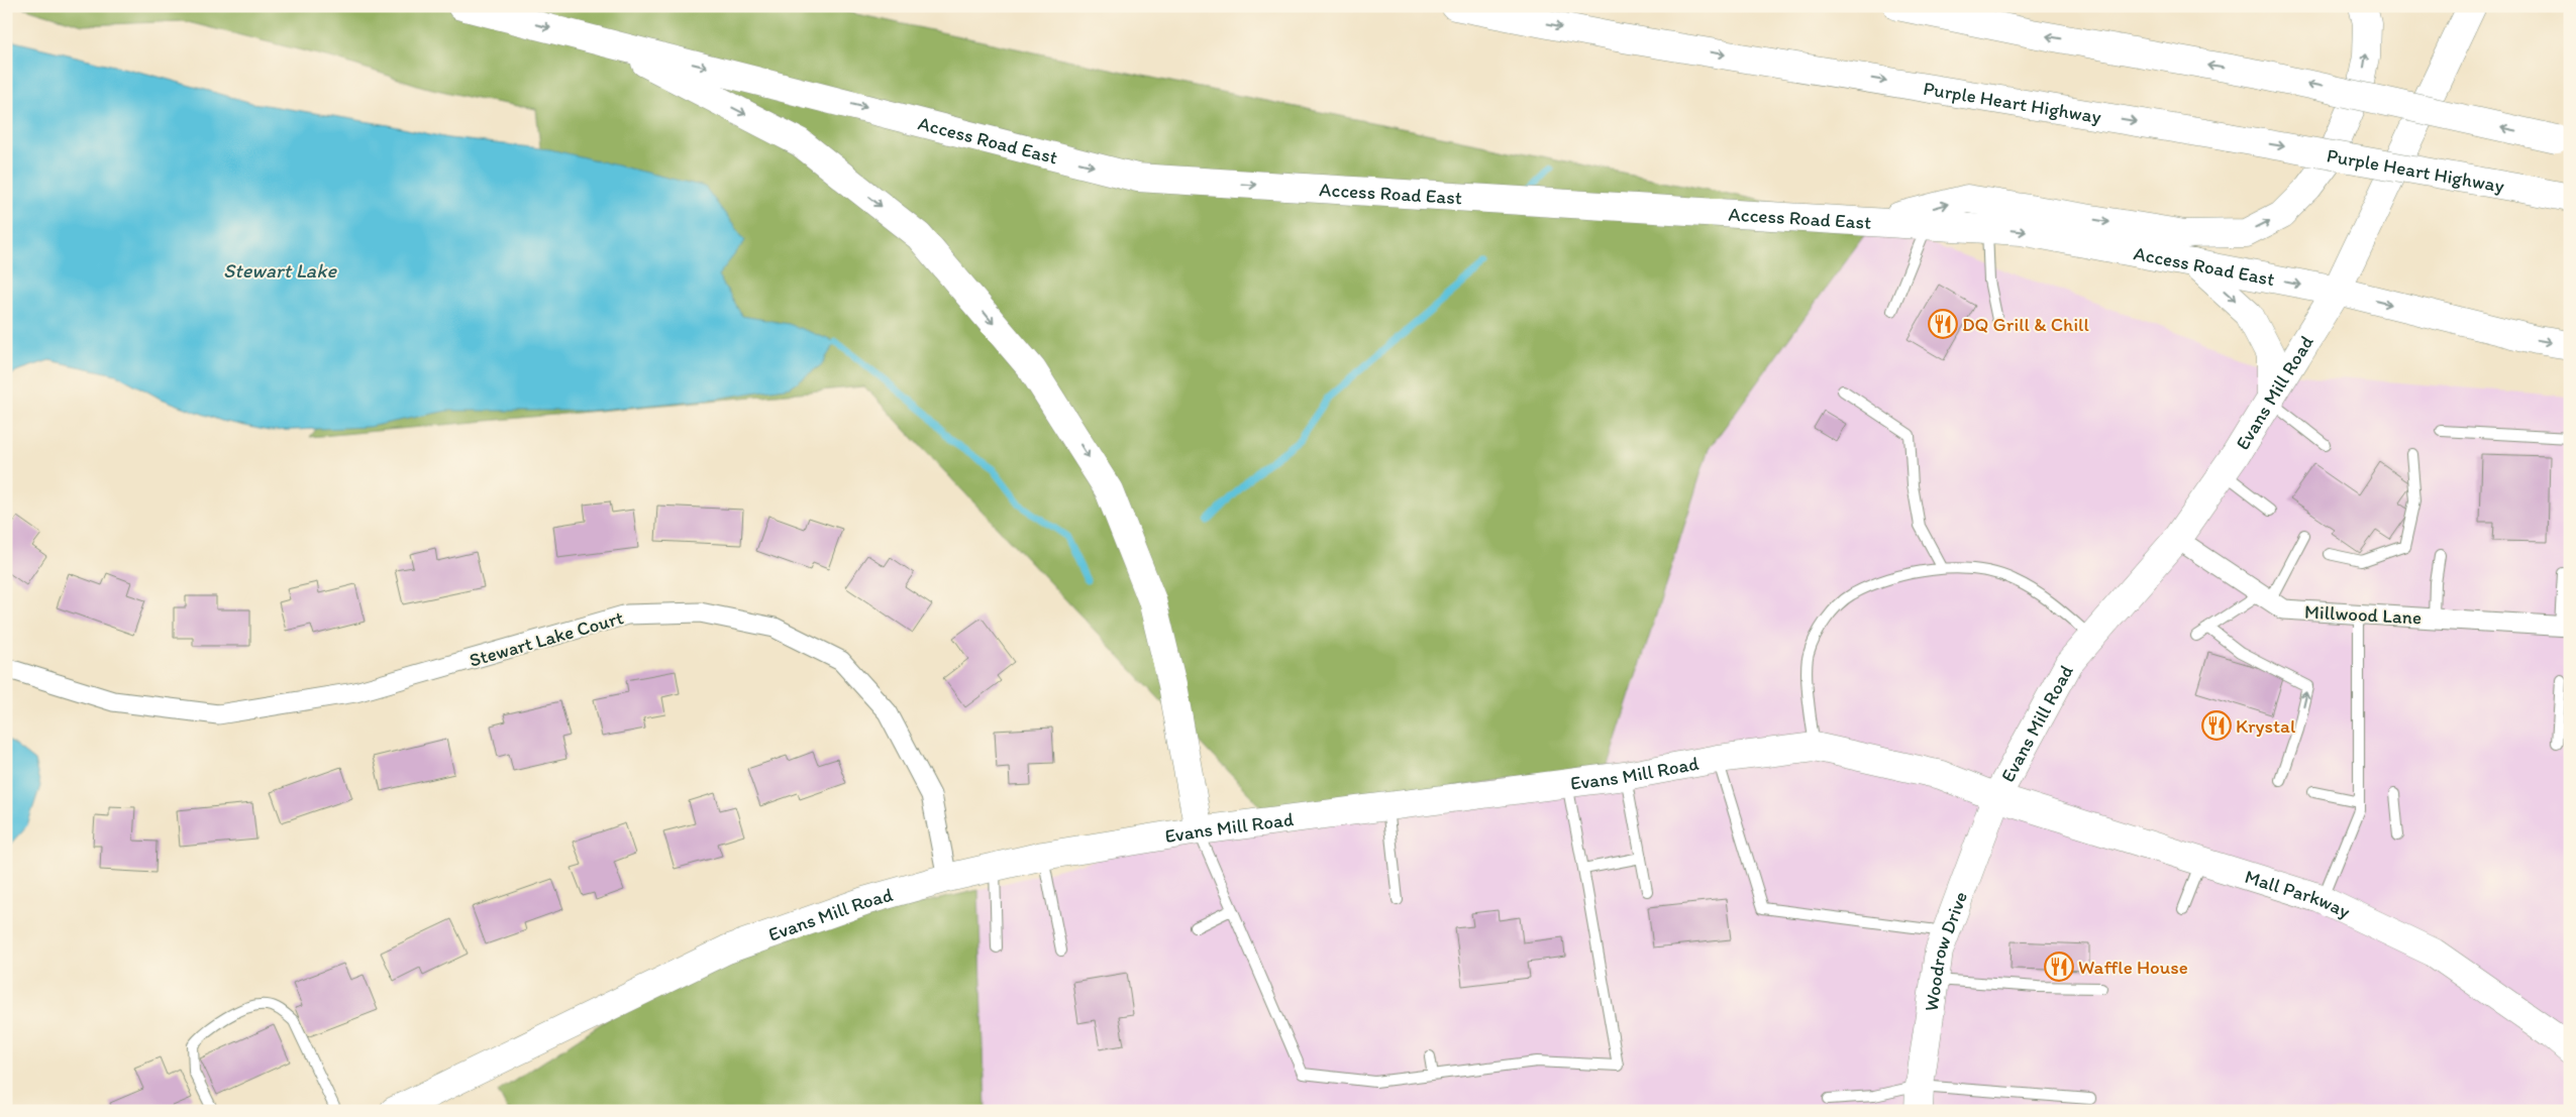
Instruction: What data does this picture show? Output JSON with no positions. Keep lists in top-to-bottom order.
{
  "streets": {
    "main road": [
      "Purple Heart Highway",
      "Access Road East",
      "Evans Mill Road",
      "Mall Parkway",
      "Woodrow Drive"
    ],
    "street": ["Millwood Lane", "Stewart Lake Court"]
  },
  "crossings": [
    ["Access Road East", "Evans Mill Road"],
    ["Evans Mill Road", "Millwood Lane"],
    ["Evans Mill Road", "Stewart Lake Court"],
    ["Evans Mill Road", "Mall Parkway"],
    ["Evans Mill Road", "Woodrow Drive"],
    ["Mall Parkway", "Woodrow Drive"]
  ],
  "one_way": ["Access Road East"],
  "water": ["Stewart Lake"],
  "places": {
    "restaurant": ["DQ Grill & Chill", "Krystal", "Waffle House"]
  }
}
